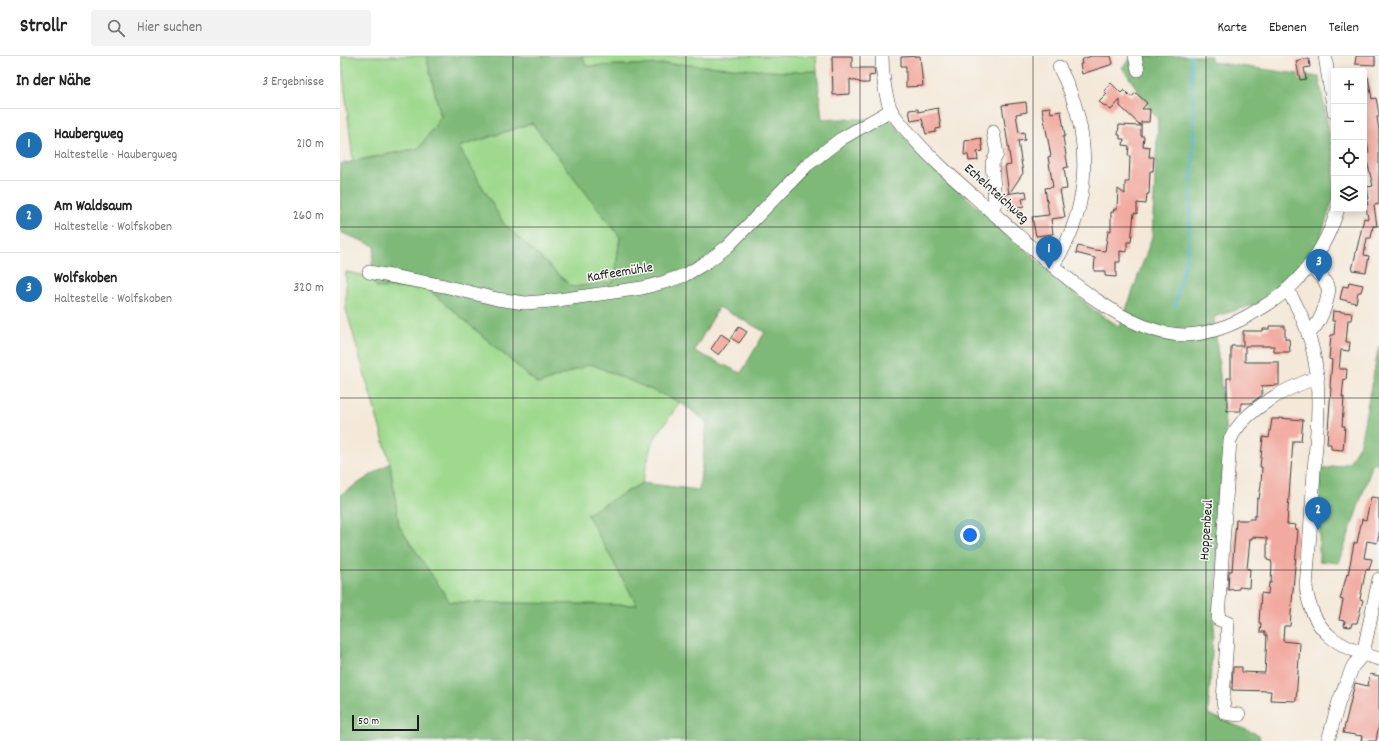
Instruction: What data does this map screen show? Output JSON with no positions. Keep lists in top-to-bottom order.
{
  "streets": {
    "street": ["Echelnteichweg", "Kaffeemühle", "Hoppenbeul"]
  },
  "crossings": [
    ["Echelnteichweg", "Kaffeemühle"]
  ],
  "scale_bar": "50 m",
  "page": {
    "header": "Strollr",
    "search": "Hier suchen",
    "nav": ["Karte", "Ebenen", "Teilen"],
    "heading": ["In der Nähe", "3 Ergebnisse"],
    "map_buttons": ["+", "−"],
    "list": [
      {
        "mark": "1",
        "name": "Haubergweg",
        "note": "Haltestelle · Haubergweg",
        "value": "210 m"
      },
      {
        "mark": "2",
        "name": "Am Waldsaum",
        "note": "Haltestelle · Wolfskoben",
        "value": "260 m"
      },
      {
        "mark": "3",
        "name": "Wolfskoben",
        "note": "Haltestelle · Wolfskoben",
        "value": "320 m"
      }
    ],
    "pins": ["1", "3", "2"],
    "scale": "50 m"
  }
}
